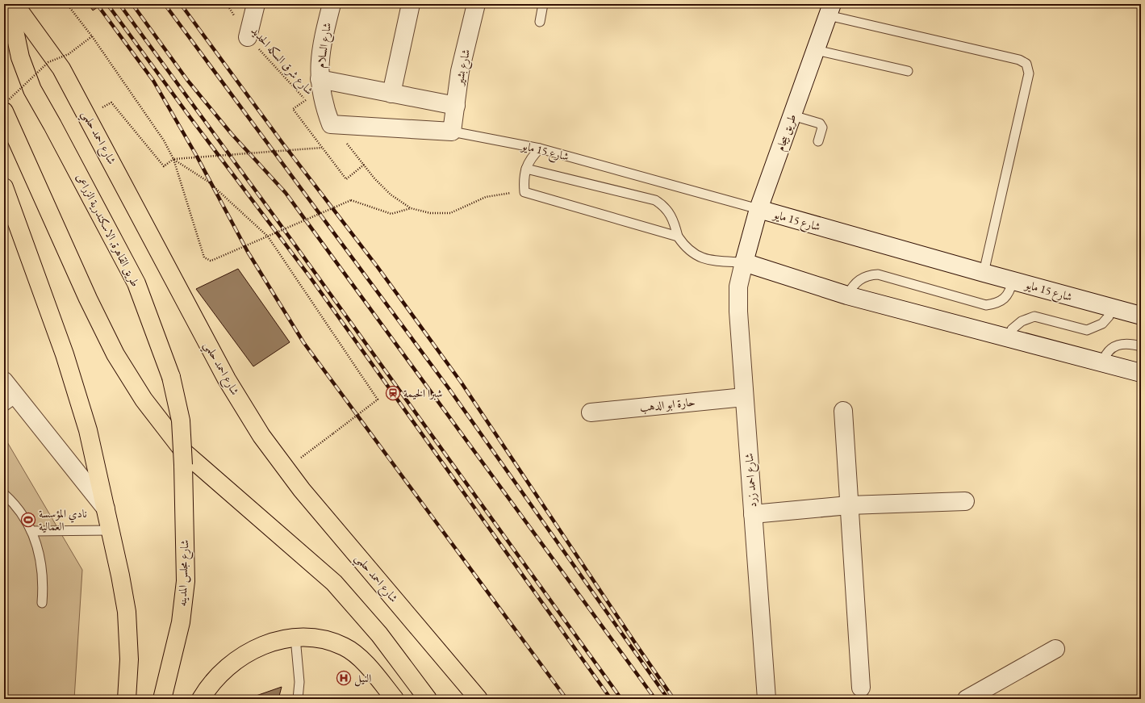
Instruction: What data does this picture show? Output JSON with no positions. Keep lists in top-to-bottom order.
{
  "streets": {
    "main road": ["شارع احمد حلمي", "طريق القاهرة, الاسكندرية الزراعى", "شارع مجلس المدينه"],
    "street": [
      "شارع السلام",
      "شارع بشير",
      "طريق بيجام",
      "شارع 15 مايو",
      "حارة ابو الدهب",
      "شارع احمد زرد"
    ],
    "path": ["شارع شرق السكه الحديد"]
  },
  "crossings": [
    ["شارع بشير", "شارع 15 مايو"],
    ["طريق بيجام", "شارع 15 مايو"],
    ["طريق بيجام", "شارع احمد زرد"],
    ["طريق القاهرة, الاسكندرية الزراعى", "شارع مجلس المدينه"],
    ["حارة ابو الدهب", "شارع احمد زرد"]
  ],
  "places": {
    "station": ["شبرا الخيمة"],
    "sports": ["نادي المؤسسة العمالية"],
    "hospital": ["النيل"]
  }
}
